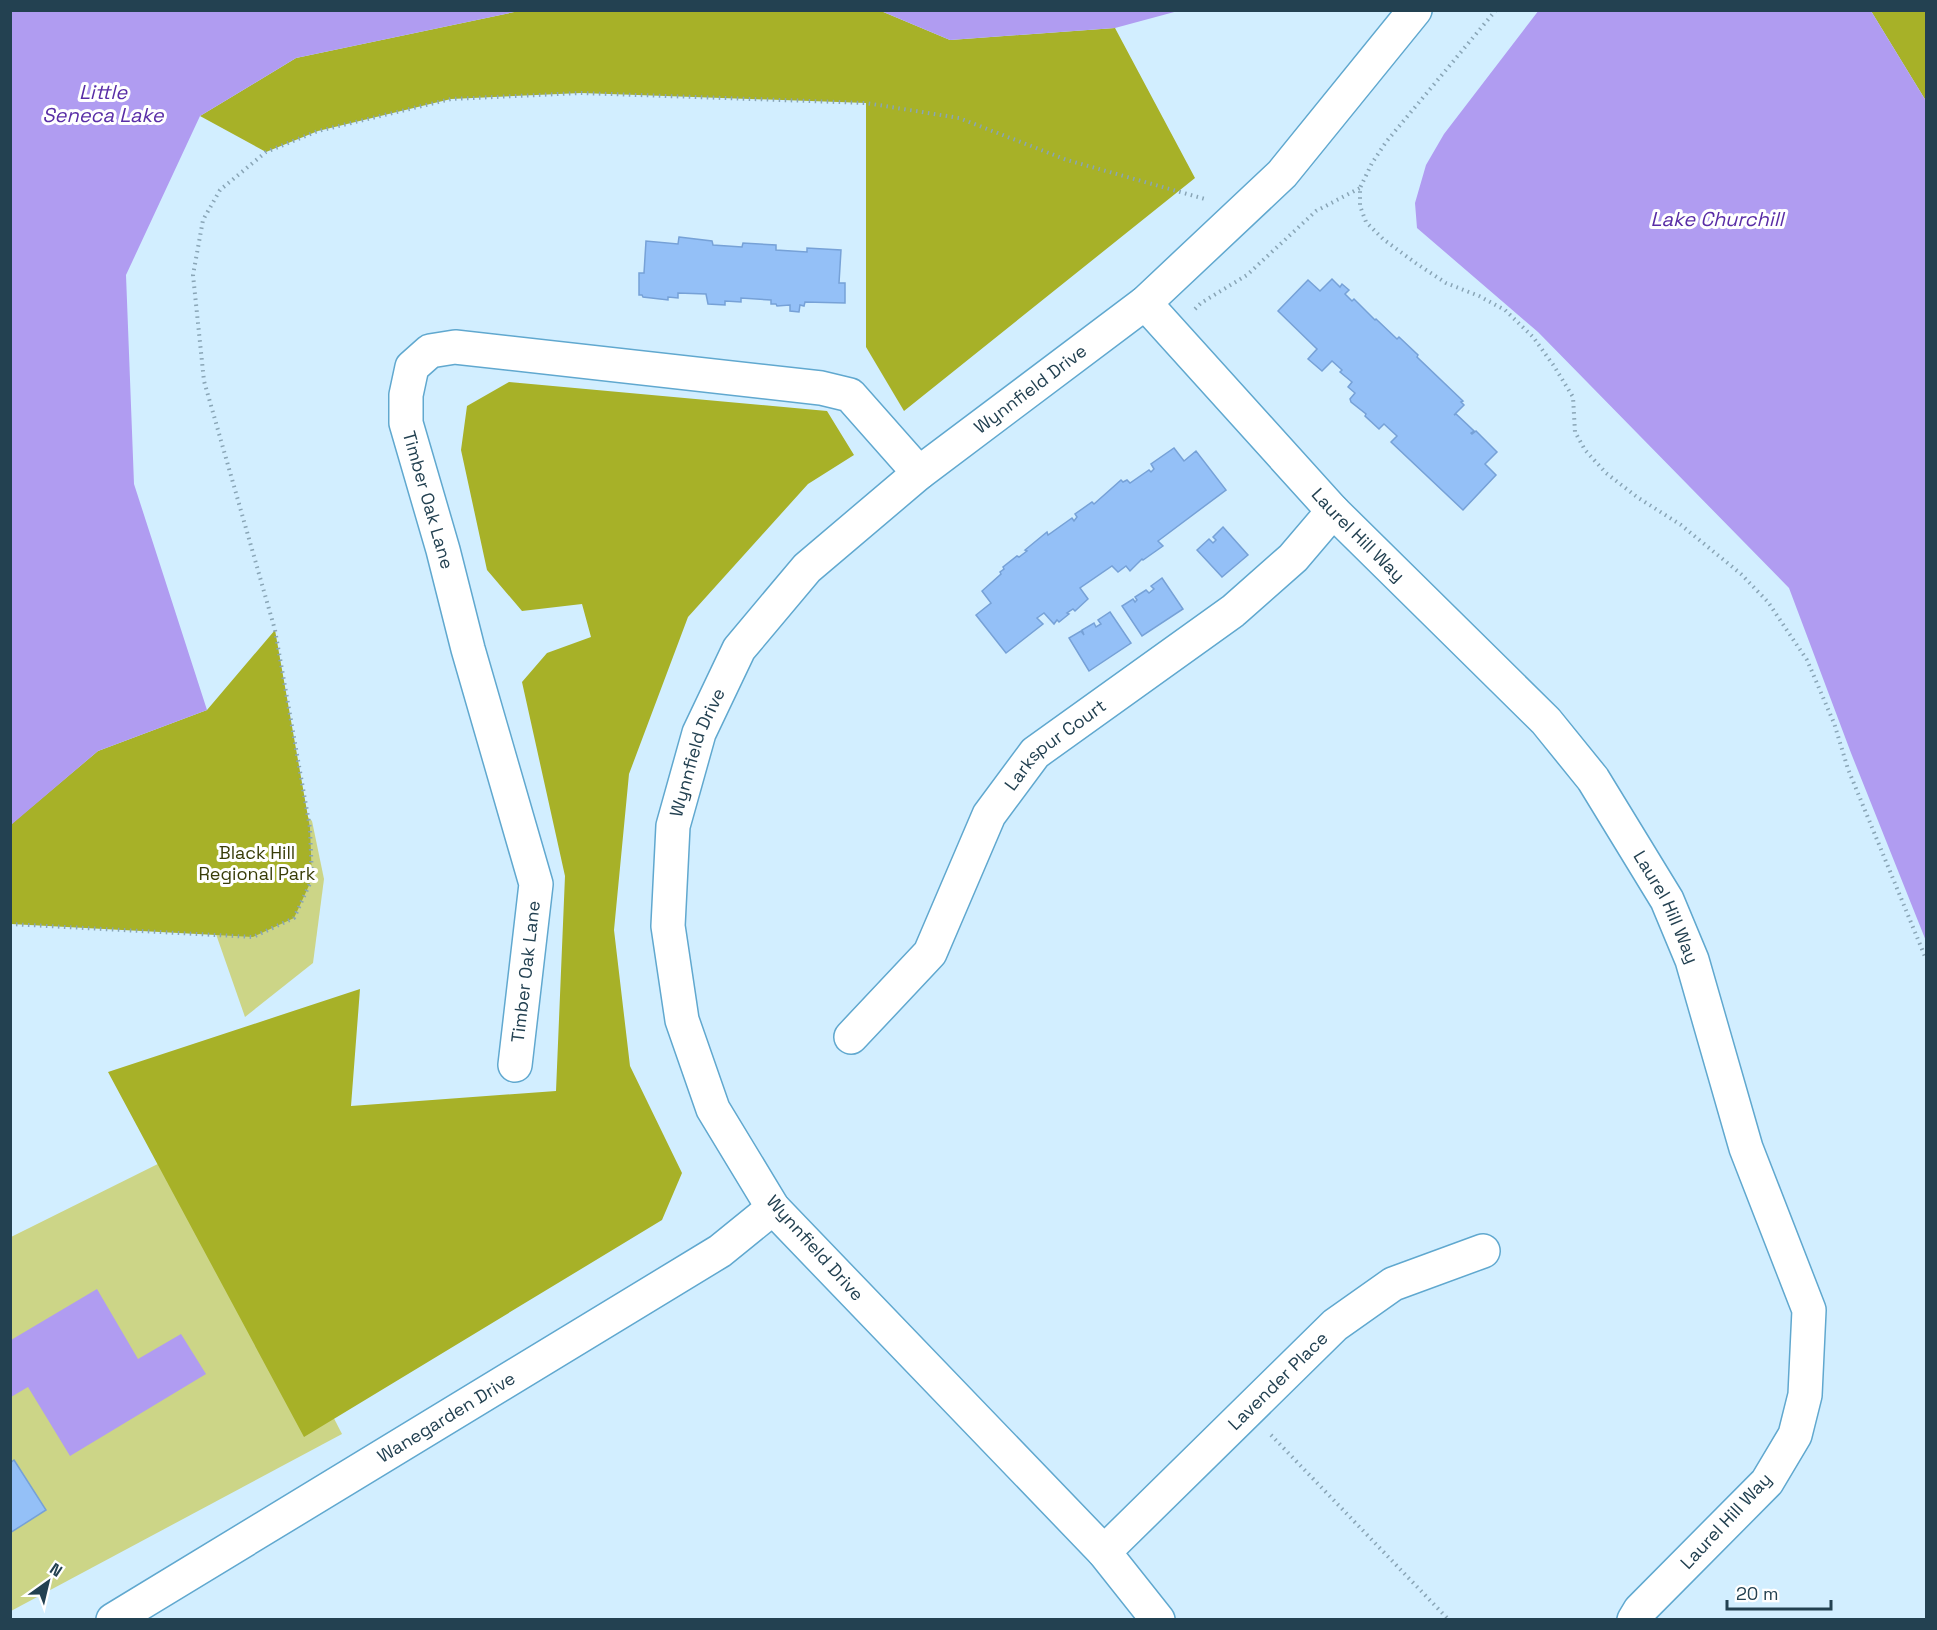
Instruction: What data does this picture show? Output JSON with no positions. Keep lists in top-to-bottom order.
{
  "streets": {
    "street": [
      "Wynnfield Drive",
      "Timber Oak Lane",
      "Laurel Hill Way",
      "Larkspur Court",
      "Lavender Place",
      "Wanegarden Drive"
    ]
  },
  "crossings": [
    ["Wynnfield Drive", "Timber Oak Lane"],
    ["Wynnfield Drive", "Laurel Hill Way"],
    ["Wynnfield Drive", "Lavender Place"],
    ["Wynnfield Drive", "Wanegarden Drive"],
    ["Laurel Hill Way", "Larkspur Court"]
  ],
  "water": ["Little Seneca Lake", "Lake Churchill"],
  "parks": ["Black Hill Regional Park"],
  "scale_bar": "20 m",
  "north": "top right"
}
